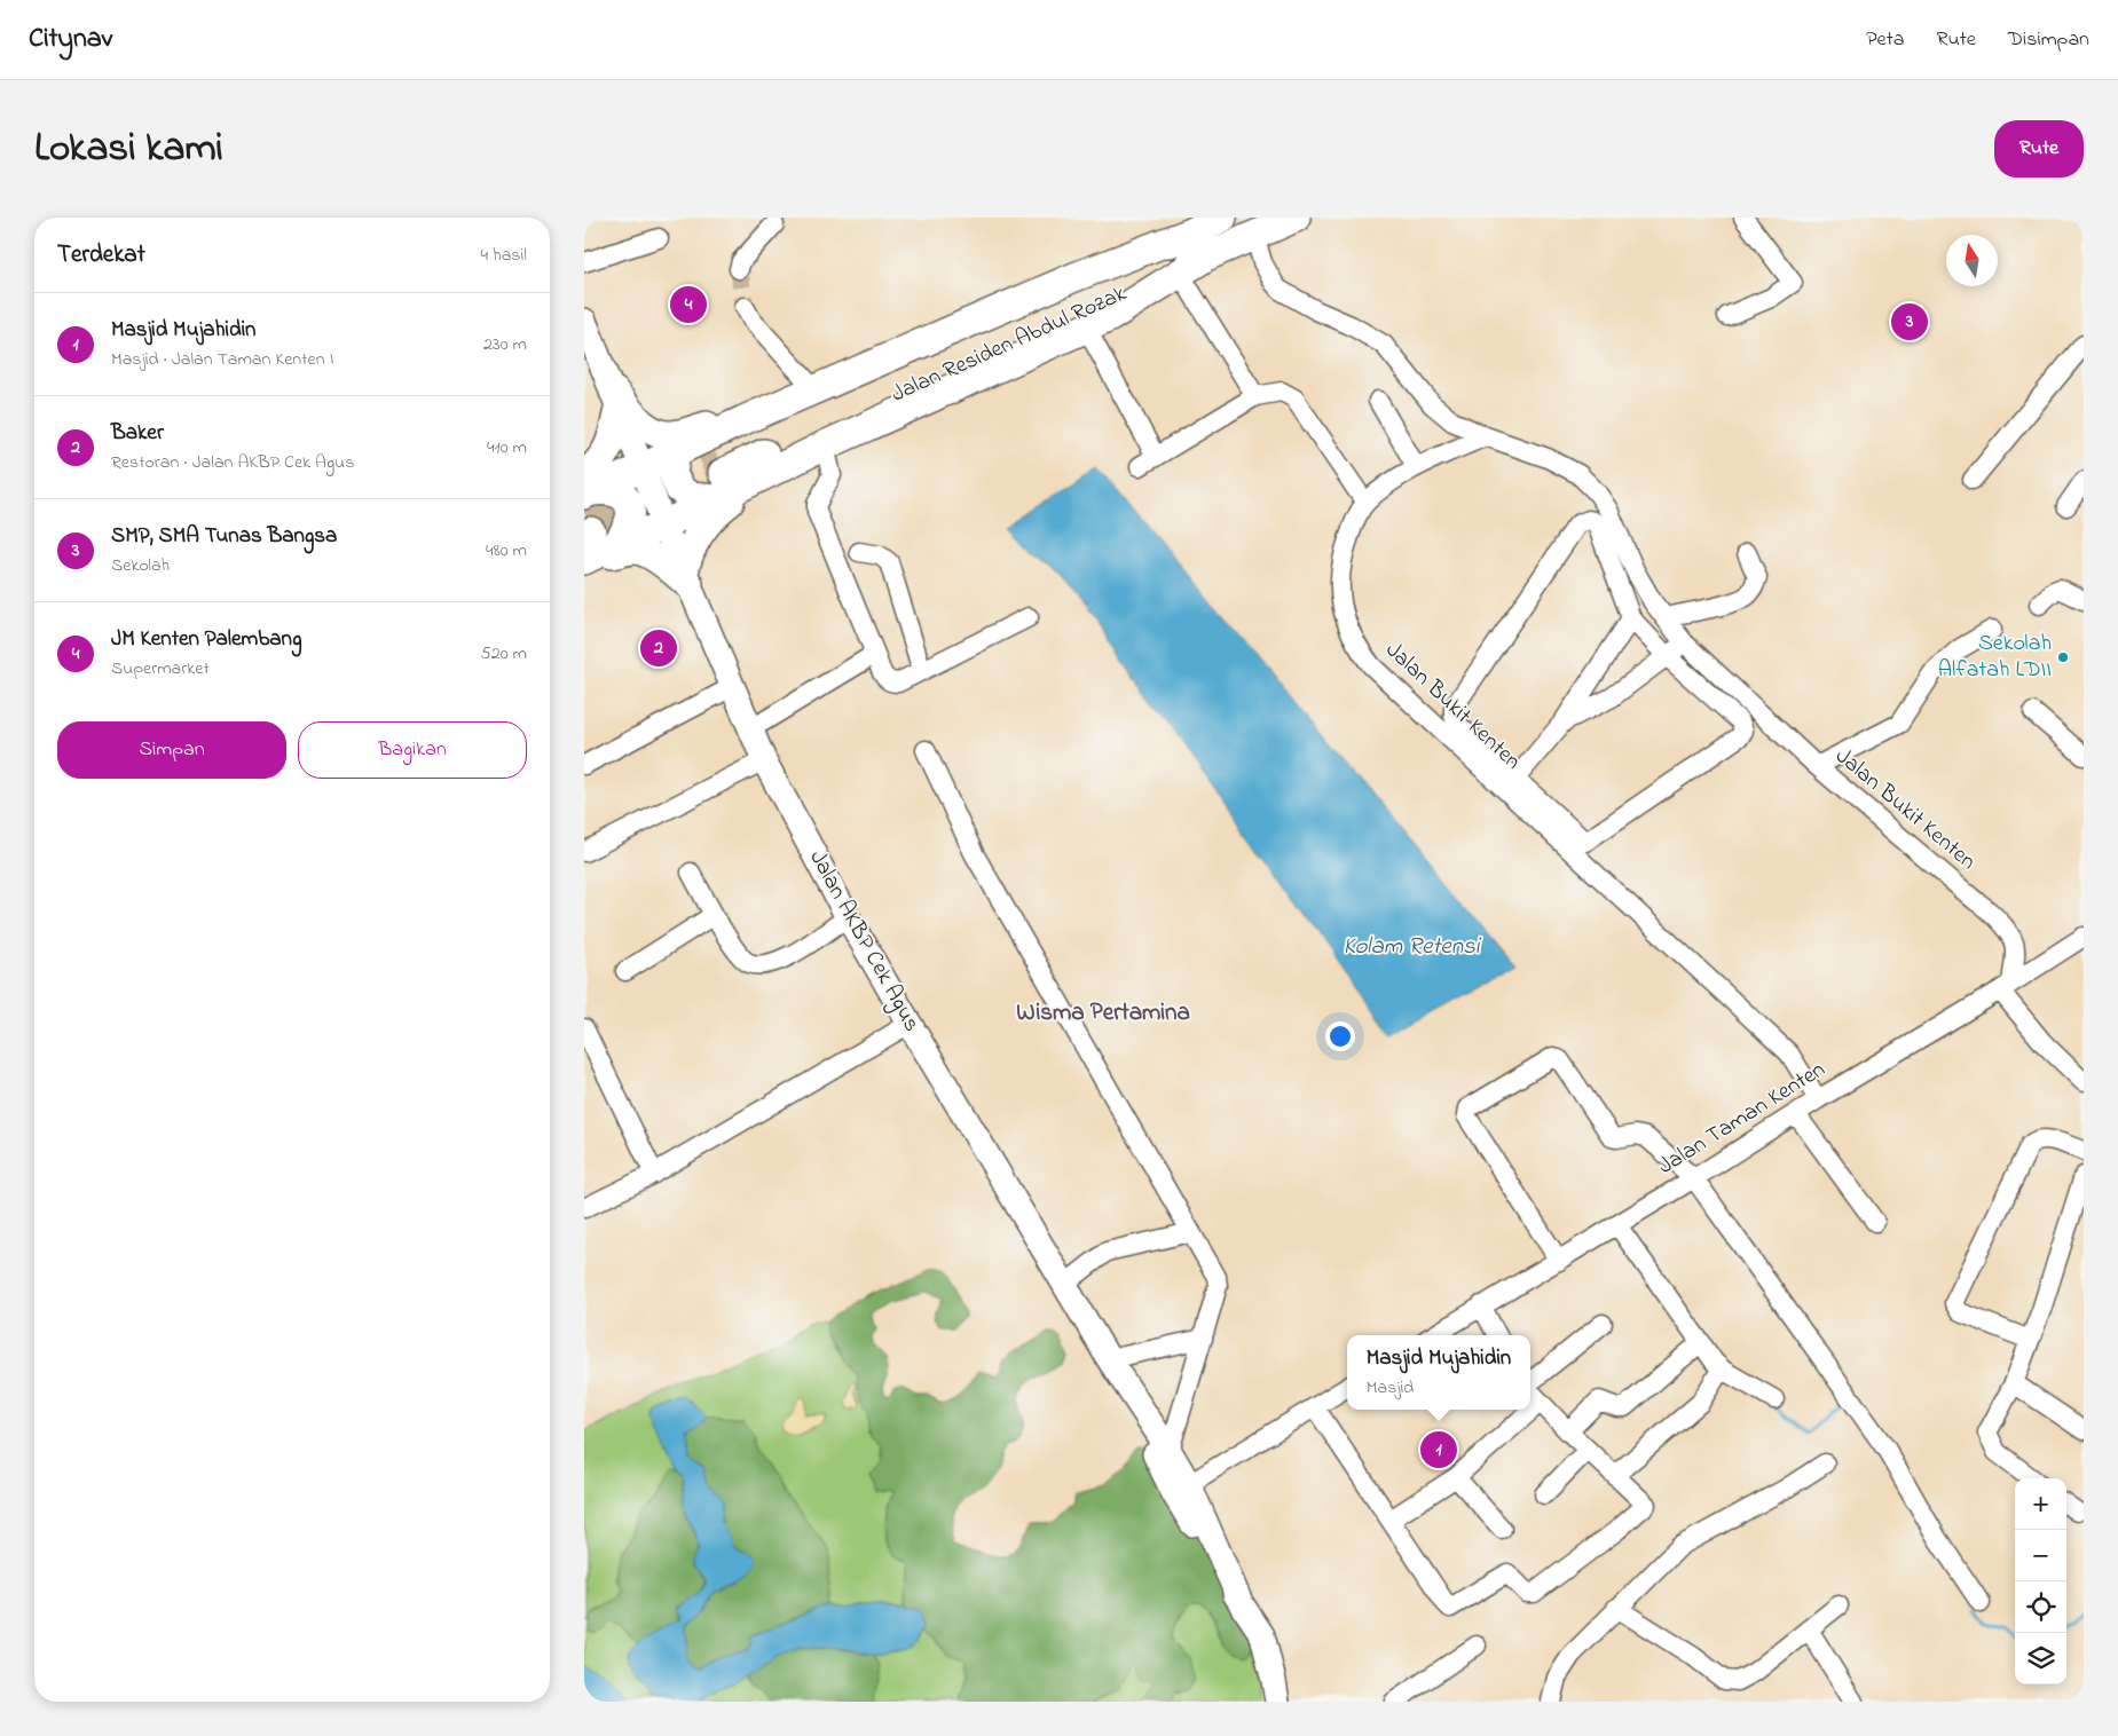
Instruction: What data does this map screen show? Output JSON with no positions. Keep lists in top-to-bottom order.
{
  "streets": {
    "highway": ["Jalan Residen Abdul Rozak"],
    "main road": ["Jalan AKBP Cek Agus"],
    "street": ["Jalan Bukit Kenten", "Jalan Taman Kenten"]
  },
  "crossings": [
    ["Jalan Bukit Kenten", "Jalan Taman Kenten"]
  ],
  "districts": ["Wisma Pertamina"],
  "water": ["Kolam Retensi"],
  "places": ["Sekolah Alfatah LDII"],
  "north": "top",
  "page": {
    "header": "Citynav",
    "nav": ["Peta", "Rute", "Disimpan"],
    "title": "Lokasi kami",
    "buttons": [
      "Rute",
      ["Simpan", "Bagikan"]
    ],
    "heading": ["Terdekat", "4 hasil"],
    "pins": [
      "4",
      "3",
      "2",
      "1"
    ],
    "list": [
      {
        "mark": "1",
        "name": "Masjid Mujahidin",
        "note": "Masjid · Jalan Taman Kenten I",
        "value": "230 m"
      },
      {
        "mark": "2",
        "name": "Baker",
        "note": "Restoran · Jalan AKBP Cek Agus",
        "value": "410 m"
      },
      {
        "mark": "3",
        "name": "SMP, SMA Tunas Bangsa",
        "note": "Sekolah",
        "value": "480 m"
      },
      {
        "mark": "4",
        "name": "JM Kenten Palembang",
        "note": "Supermarket",
        "value": "520 m"
      }
    ],
    "popup": ["Masjid Mujahidin", "Masjid"],
    "map_buttons": ["+", "−"]
  }
}
